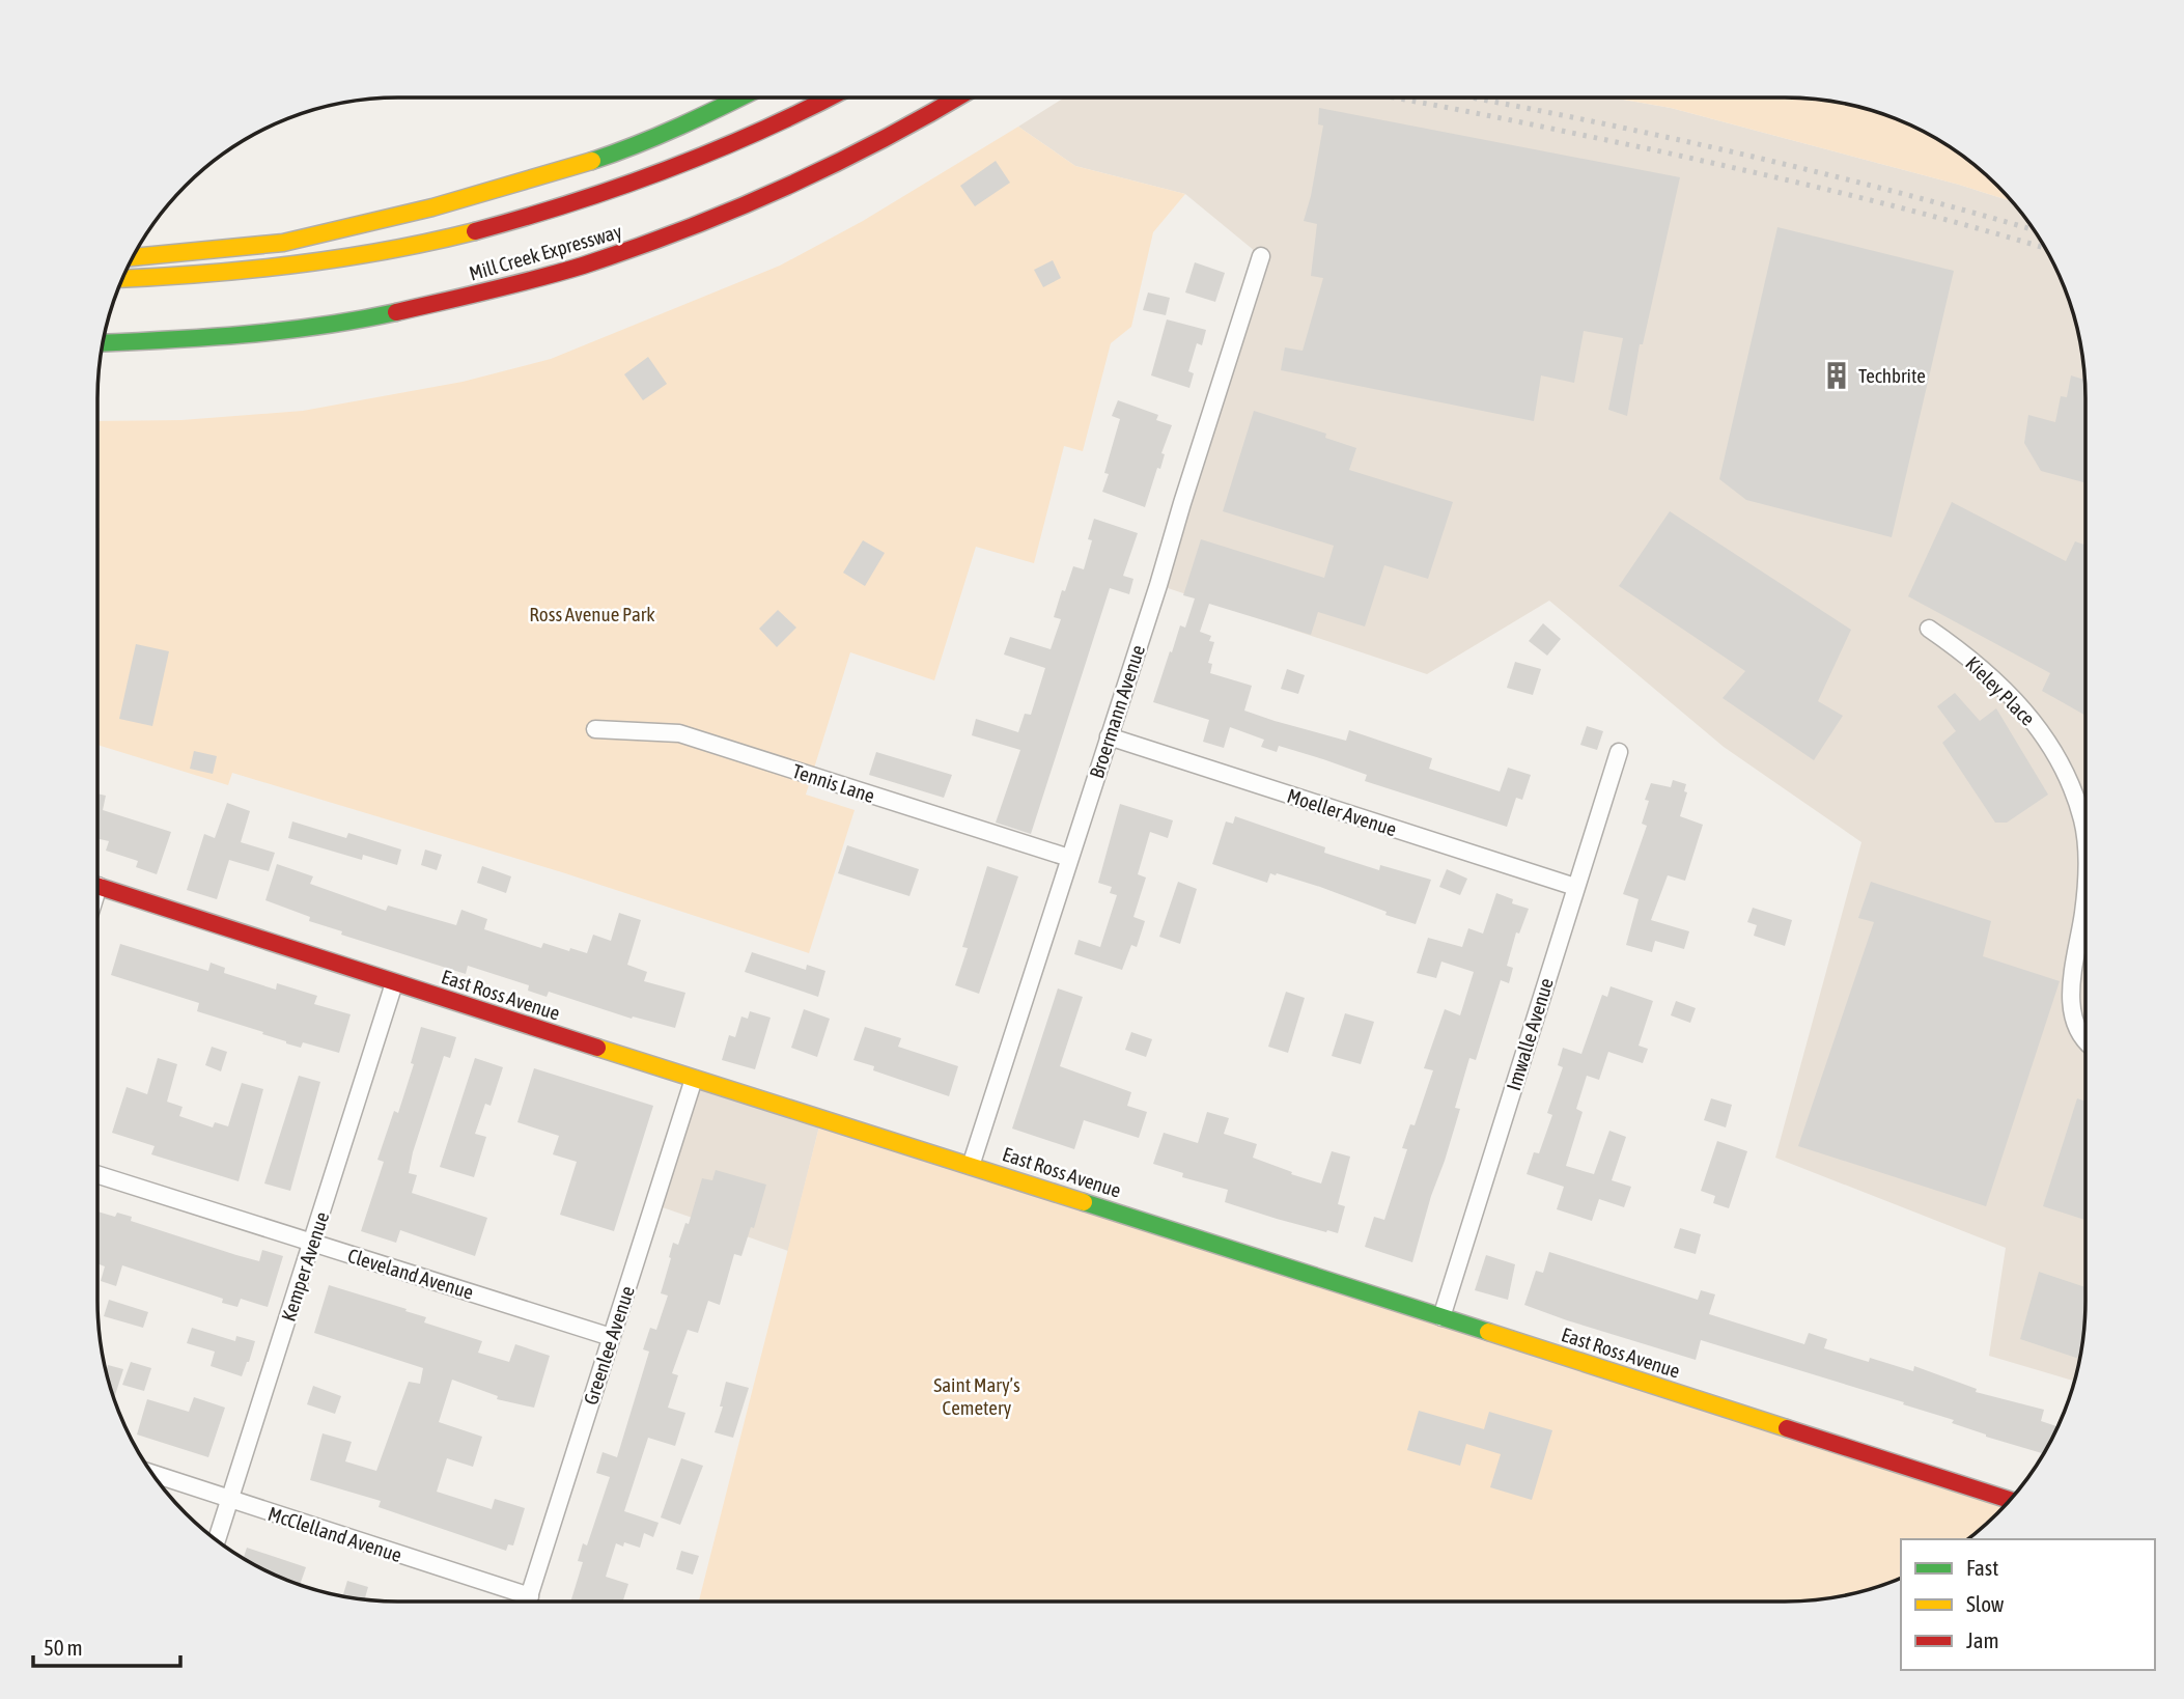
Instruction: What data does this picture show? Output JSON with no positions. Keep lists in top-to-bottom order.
{
  "streets": {
    "main road": ["Mill Creek Expressway", "East Ross Avenue"],
    "street": [
      "Kieley Place",
      "Broermann Avenue",
      "Tennis Lane",
      "Moeller Avenue",
      "Imwalle Avenue",
      "Kemper Avenue",
      "Cleveland Avenue",
      "Greenlee Avenue",
      "McClelland Avenue"
    ]
  },
  "crossings": [
    ["Broermann Avenue", "Tennis Lane"],
    ["Broermann Avenue", "Moeller Avenue"],
    ["Broermann Avenue", "East Ross Avenue"],
    ["Moeller Avenue", "Imwalle Avenue"],
    ["East Ross Avenue", "Imwalle Avenue"],
    ["East Ross Avenue", "Kemper Avenue"],
    ["East Ross Avenue", "Greenlee Avenue"],
    ["Kemper Avenue", "Cleveland Avenue"],
    ["Kemper Avenue", "McClelland Avenue"],
    ["Cleveland Avenue", "Greenlee Avenue"],
    ["Greenlee Avenue", "McClelland Avenue"]
  ],
  "parks": ["Ross Avenue Park", "Saint Mary’s Cemetery"],
  "places": {
    "building": ["Techbrite"]
  },
  "legend": ["Fast", "Slow", "Jam"],
  "scale_bar": "50 m"
}
